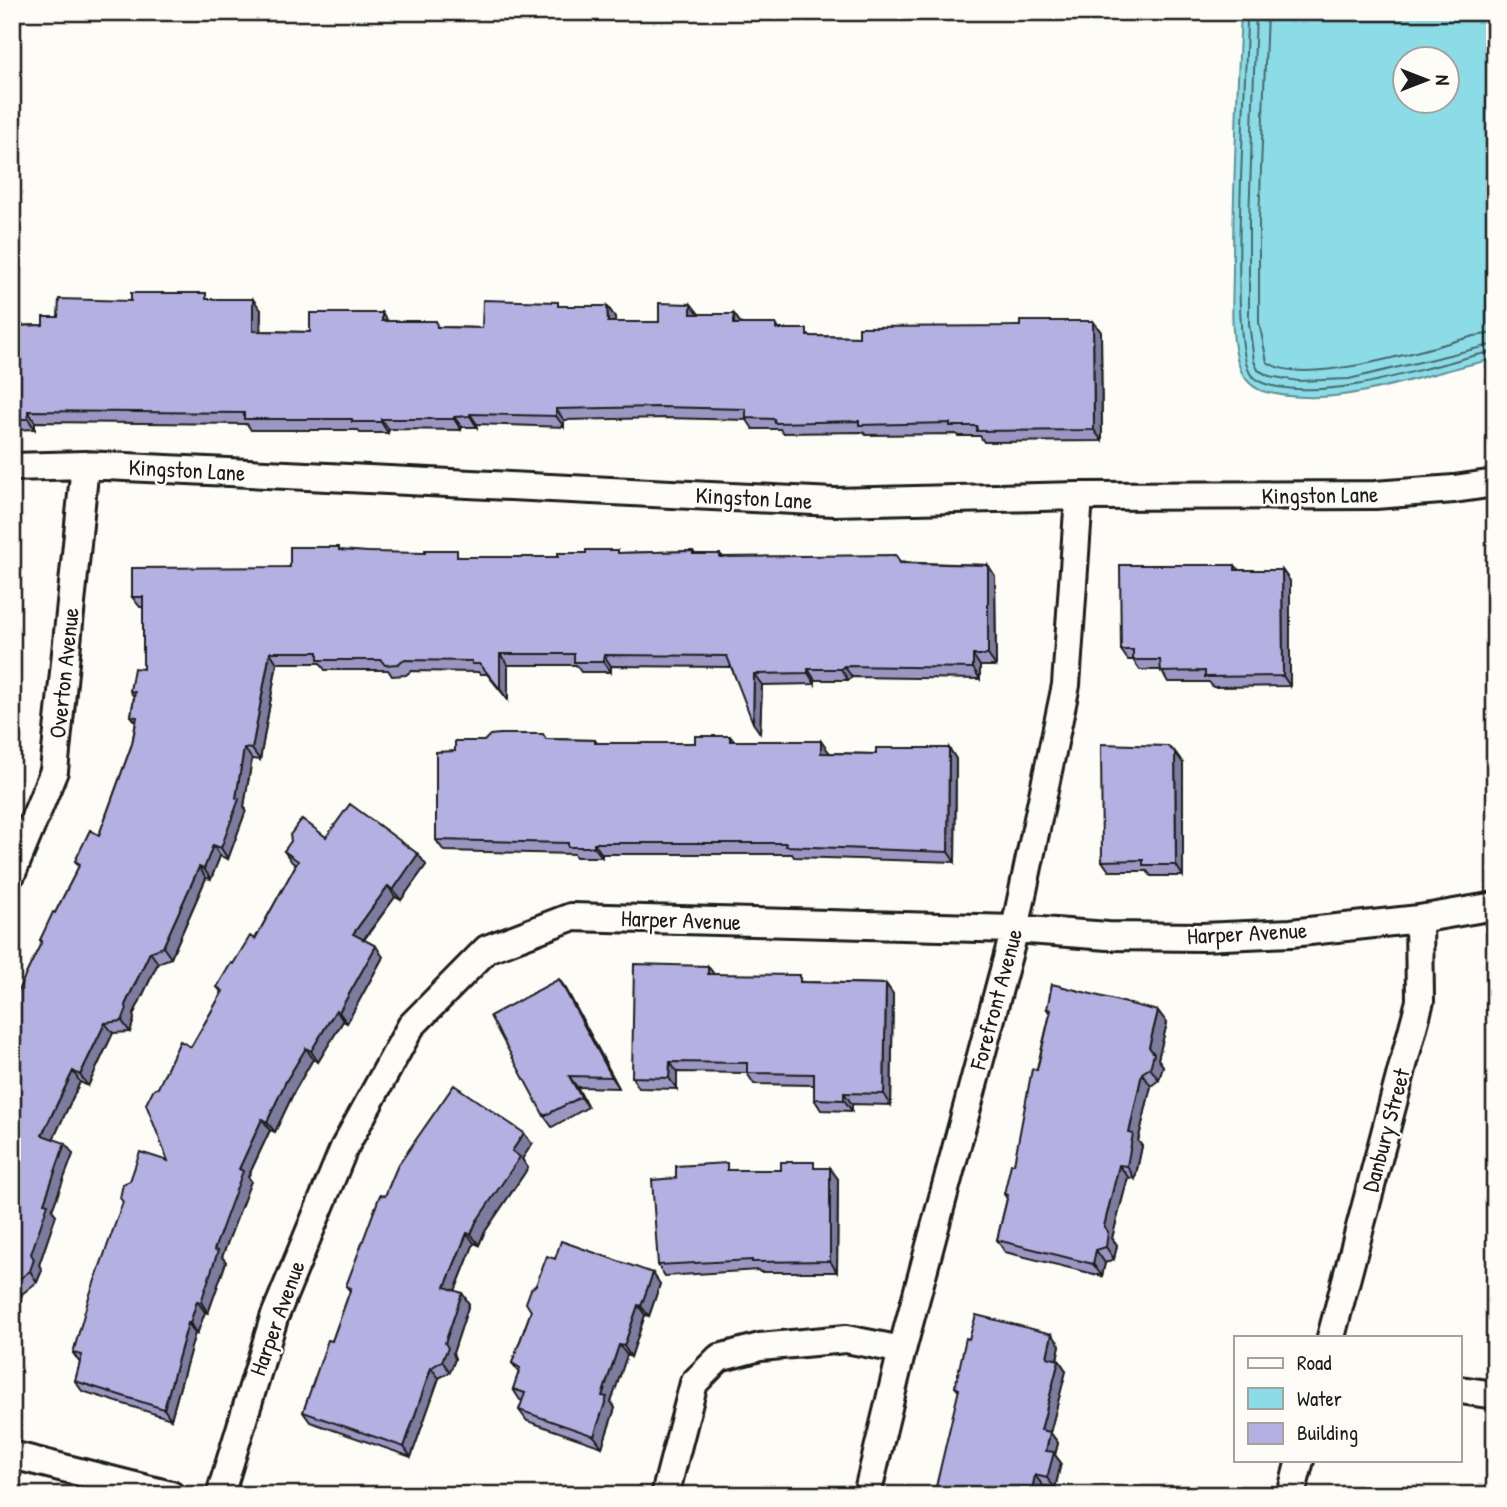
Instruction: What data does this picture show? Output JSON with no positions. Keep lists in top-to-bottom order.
{
  "streets": {
    "street": [
      "Kingston Lane",
      "Overton Avenue",
      "Harper Avenue",
      "Forefront Avenue",
      "Danbury Street"
    ]
  },
  "crossings": [
    ["Kingston Lane", "Overton Avenue"],
    ["Kingston Lane", "Forefront Avenue"],
    ["Harper Avenue", "Forefront Avenue"],
    ["Harper Avenue", "Danbury Street"]
  ],
  "legend": ["Road", "Water", "Building"],
  "north": "right"
}
